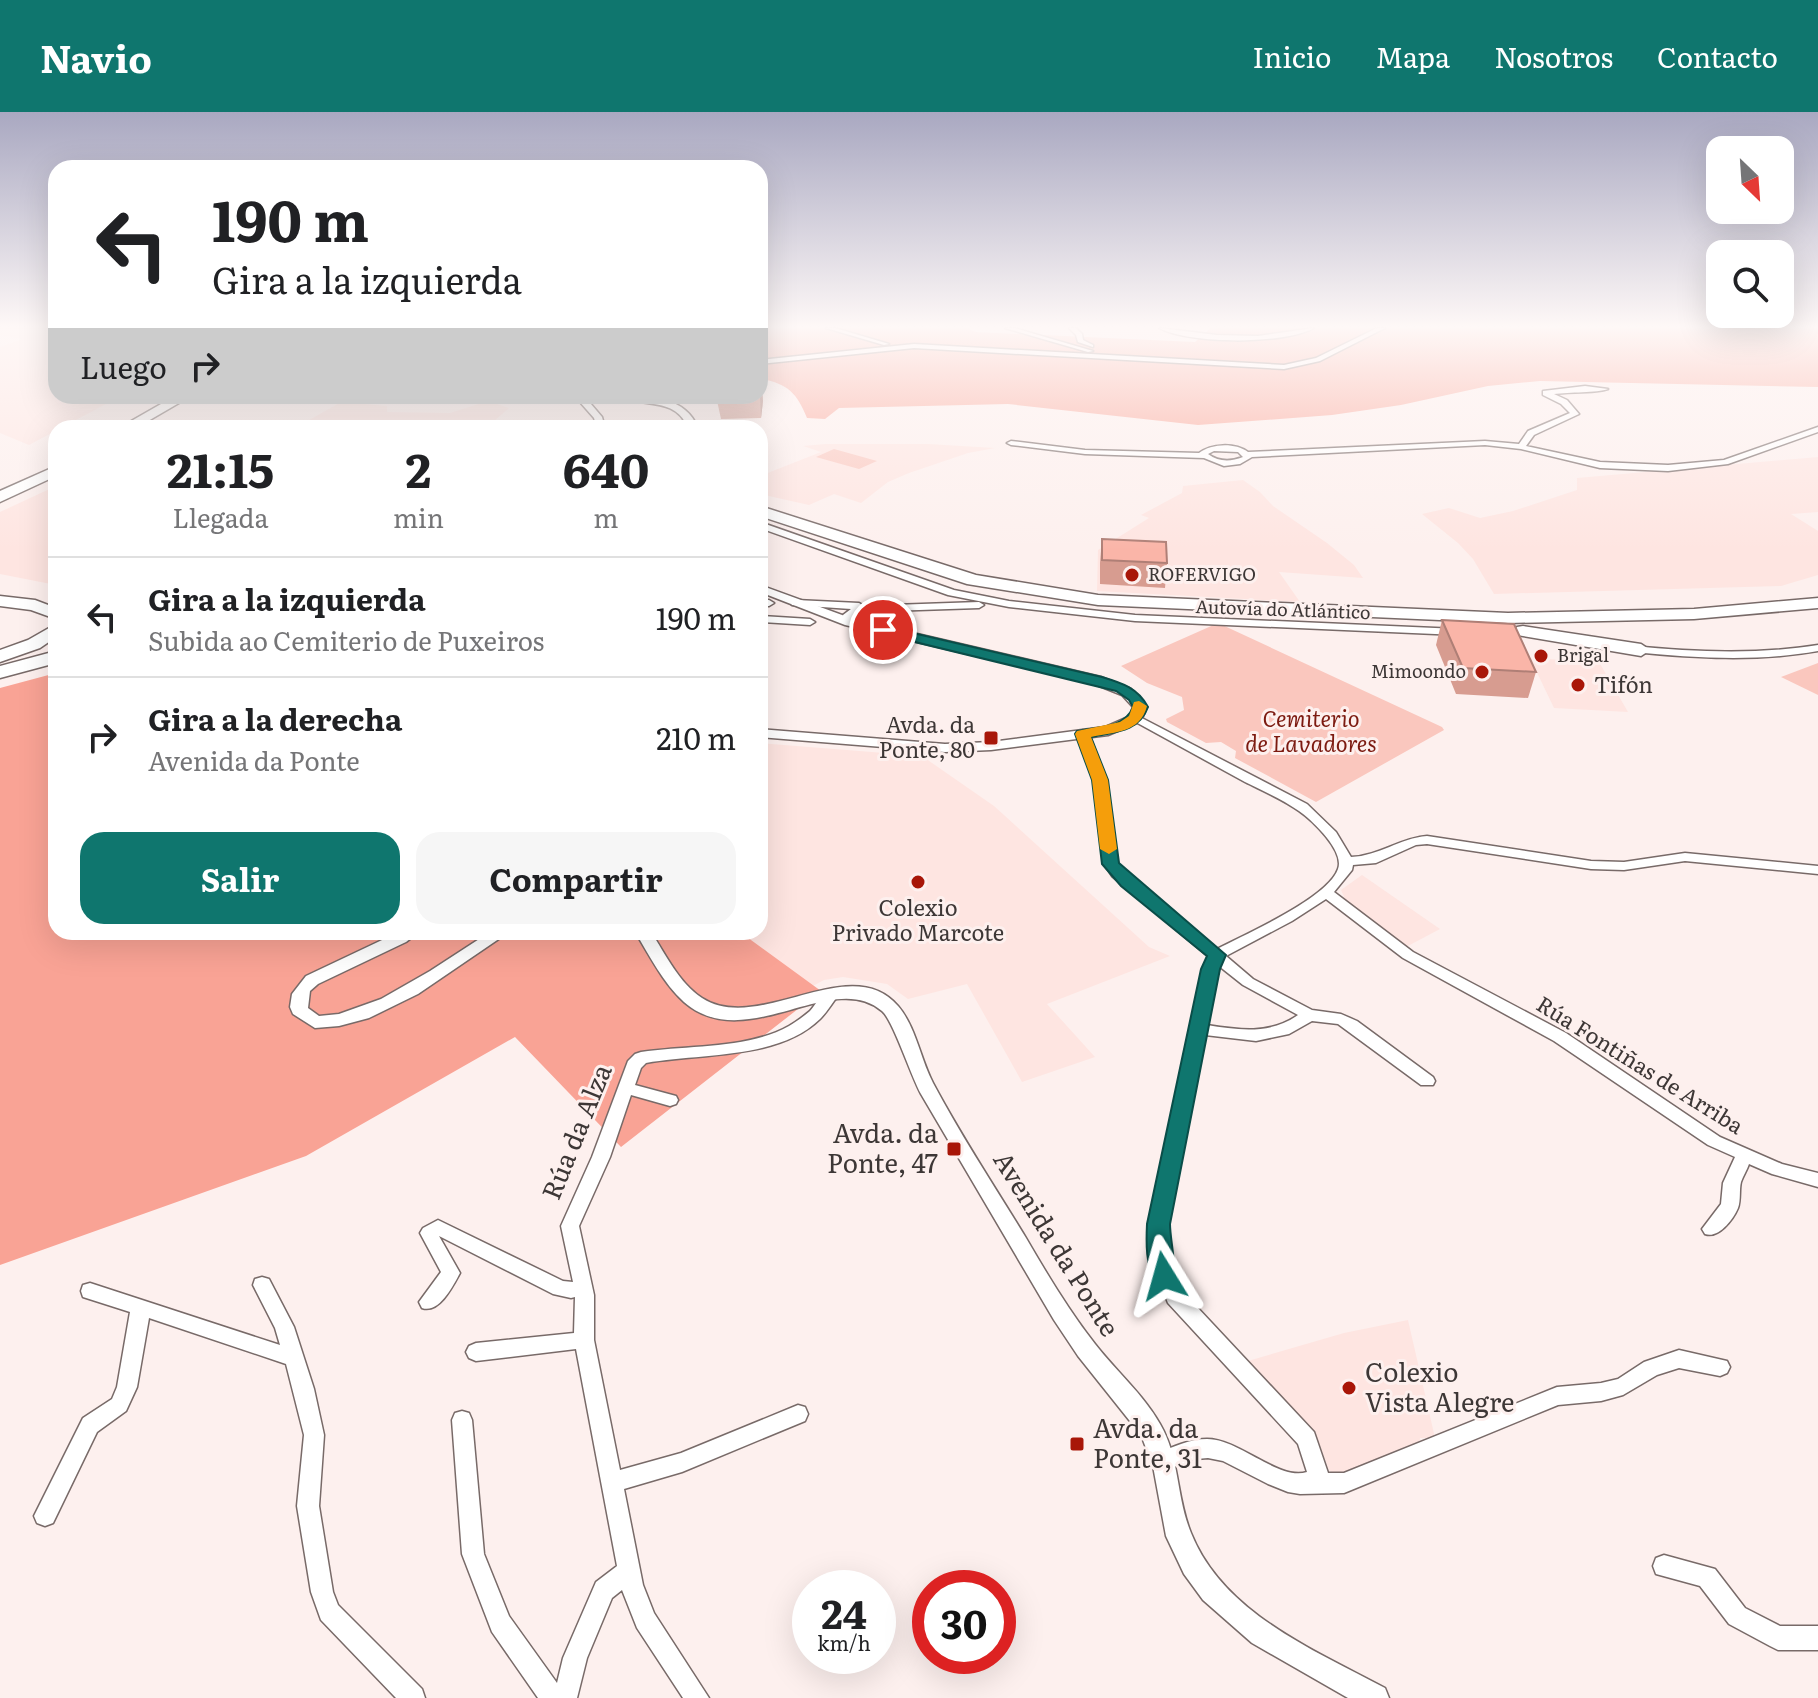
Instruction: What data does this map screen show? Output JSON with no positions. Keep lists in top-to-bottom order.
{
  "streets": {
    "highway": ["Autovía do Atlántico"],
    "street": ["Rúa Fontiñas de Arriba", "Rúa da Alza", "Avenida da Ponte"]
  },
  "crossings": [
    ["Rúa da Alza", "Avenida da Ponte"]
  ],
  "parks": ["Cemiterio de Lavadores"],
  "places": {
    "other": [
      "ROFERVIGO",
      "Brigal",
      "Mimoondo",
      "Tifón",
      "Colexio Privado Marcote",
      "Colexio Vista Alegre"
    ],
    "transit": ["Avda. da Ponte, 80", "Avda. da Ponte, 47", "Avda. da Ponte, 31"]
  },
  "north": "bottom right",
  "page": {
    "header": "Navio",
    "nav": [
      "Inicio",
      "Mapa",
      "Nosotros",
      "Contacto"
    ],
    "turn": ["190 m", "Gira a la izquierda"],
    "then": "Luego",
    "eta": [
      "21:15",
      "Llegada",
      "2",
      "min",
      "640",
      "m"
    ],
    "list": [
      {
        "name": "Gira a la izquierda",
        "note": "Subida ao Cemiterio de Puxeiros",
        "value": "190 m"
      },
      {
        "name": "Gira a la derecha",
        "note": "Avenida da Ponte",
        "value": "210 m"
      }
    ],
    "buttons": ["Salir", "Compartir"],
    "speed": "24 km/h",
    "limit": "30"
  }
}
